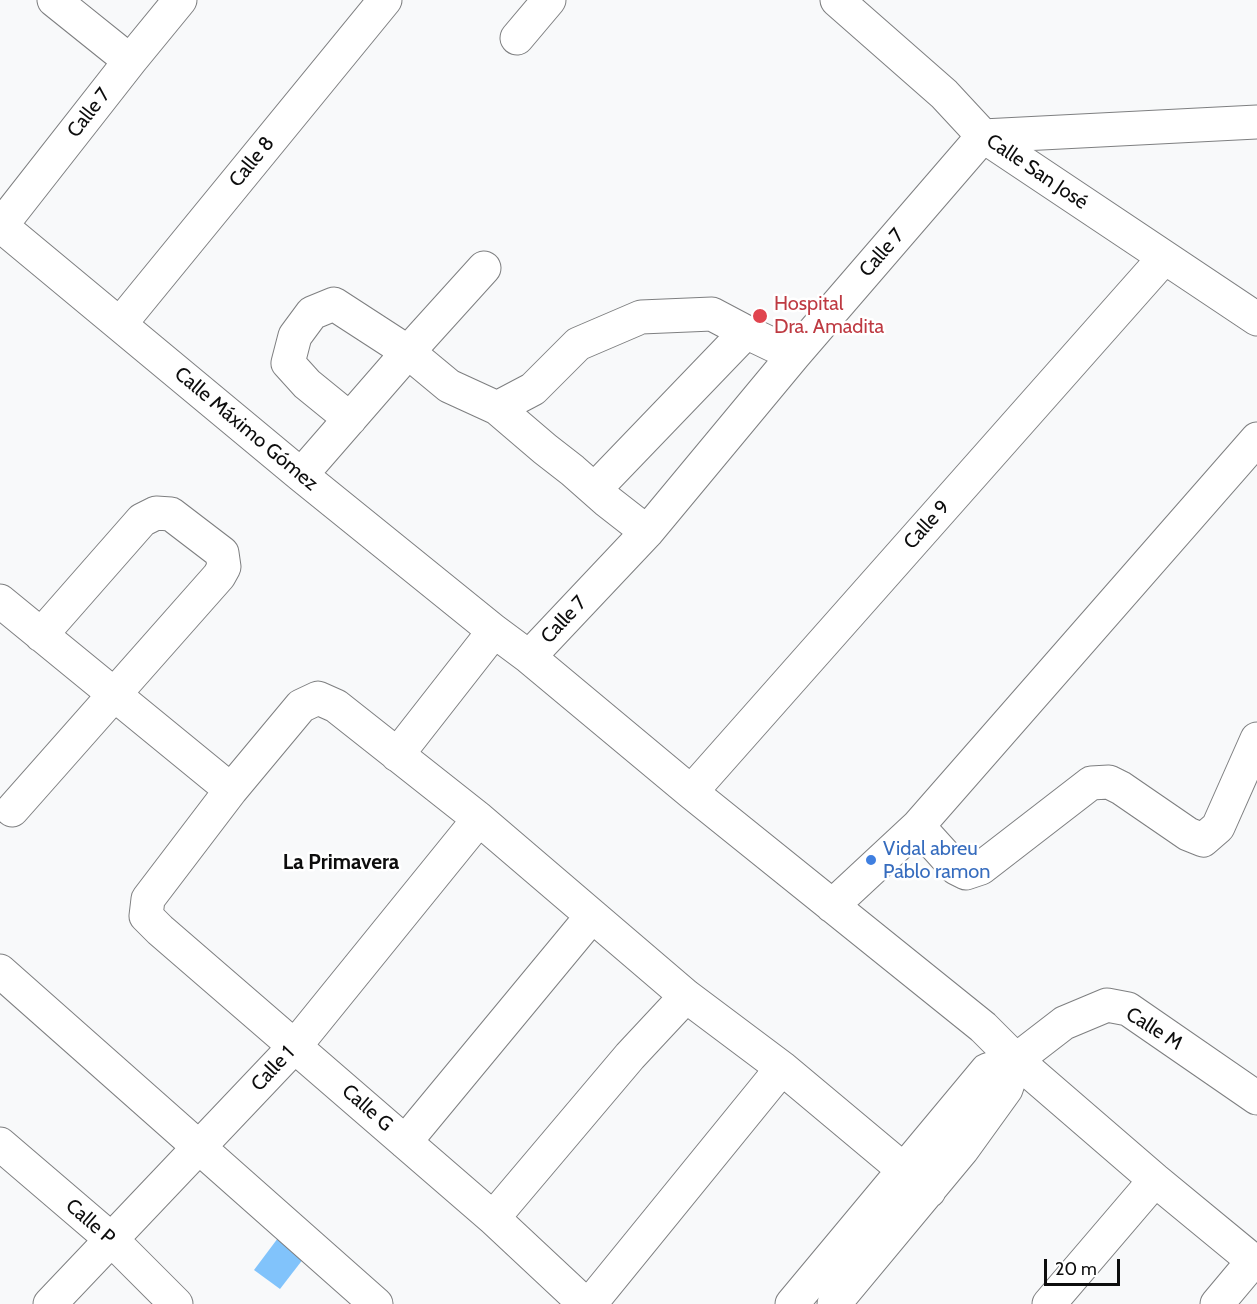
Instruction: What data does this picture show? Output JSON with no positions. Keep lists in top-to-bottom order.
{
  "streets": {
    "street": [
      "Calle 7",
      "Calle 8",
      "Calle San José",
      "Calle Máximo Gómez",
      "Calle 9",
      "Calle M",
      "Calle 1",
      "Calle G",
      "Calle P"
    ]
  },
  "crossings": [
    ["Calle 7", "Calle San José"],
    ["Calle 7", "Calle Máximo Gómez"],
    ["Calle 8", "Calle Máximo Gómez"],
    ["Calle San José", "Calle 9"],
    ["Calle Máximo Gómez", "Calle 9"],
    ["Calle Máximo Gómez", "Calle M"],
    ["Calle 1", "Calle G"],
    ["Calle 1", "Calle P"]
  ],
  "districts": ["La Primavera"],
  "places": ["Hospital Dra. Amadita", "Vidal abreu Pablo ramon"],
  "scale_bar": "20 m"
}
